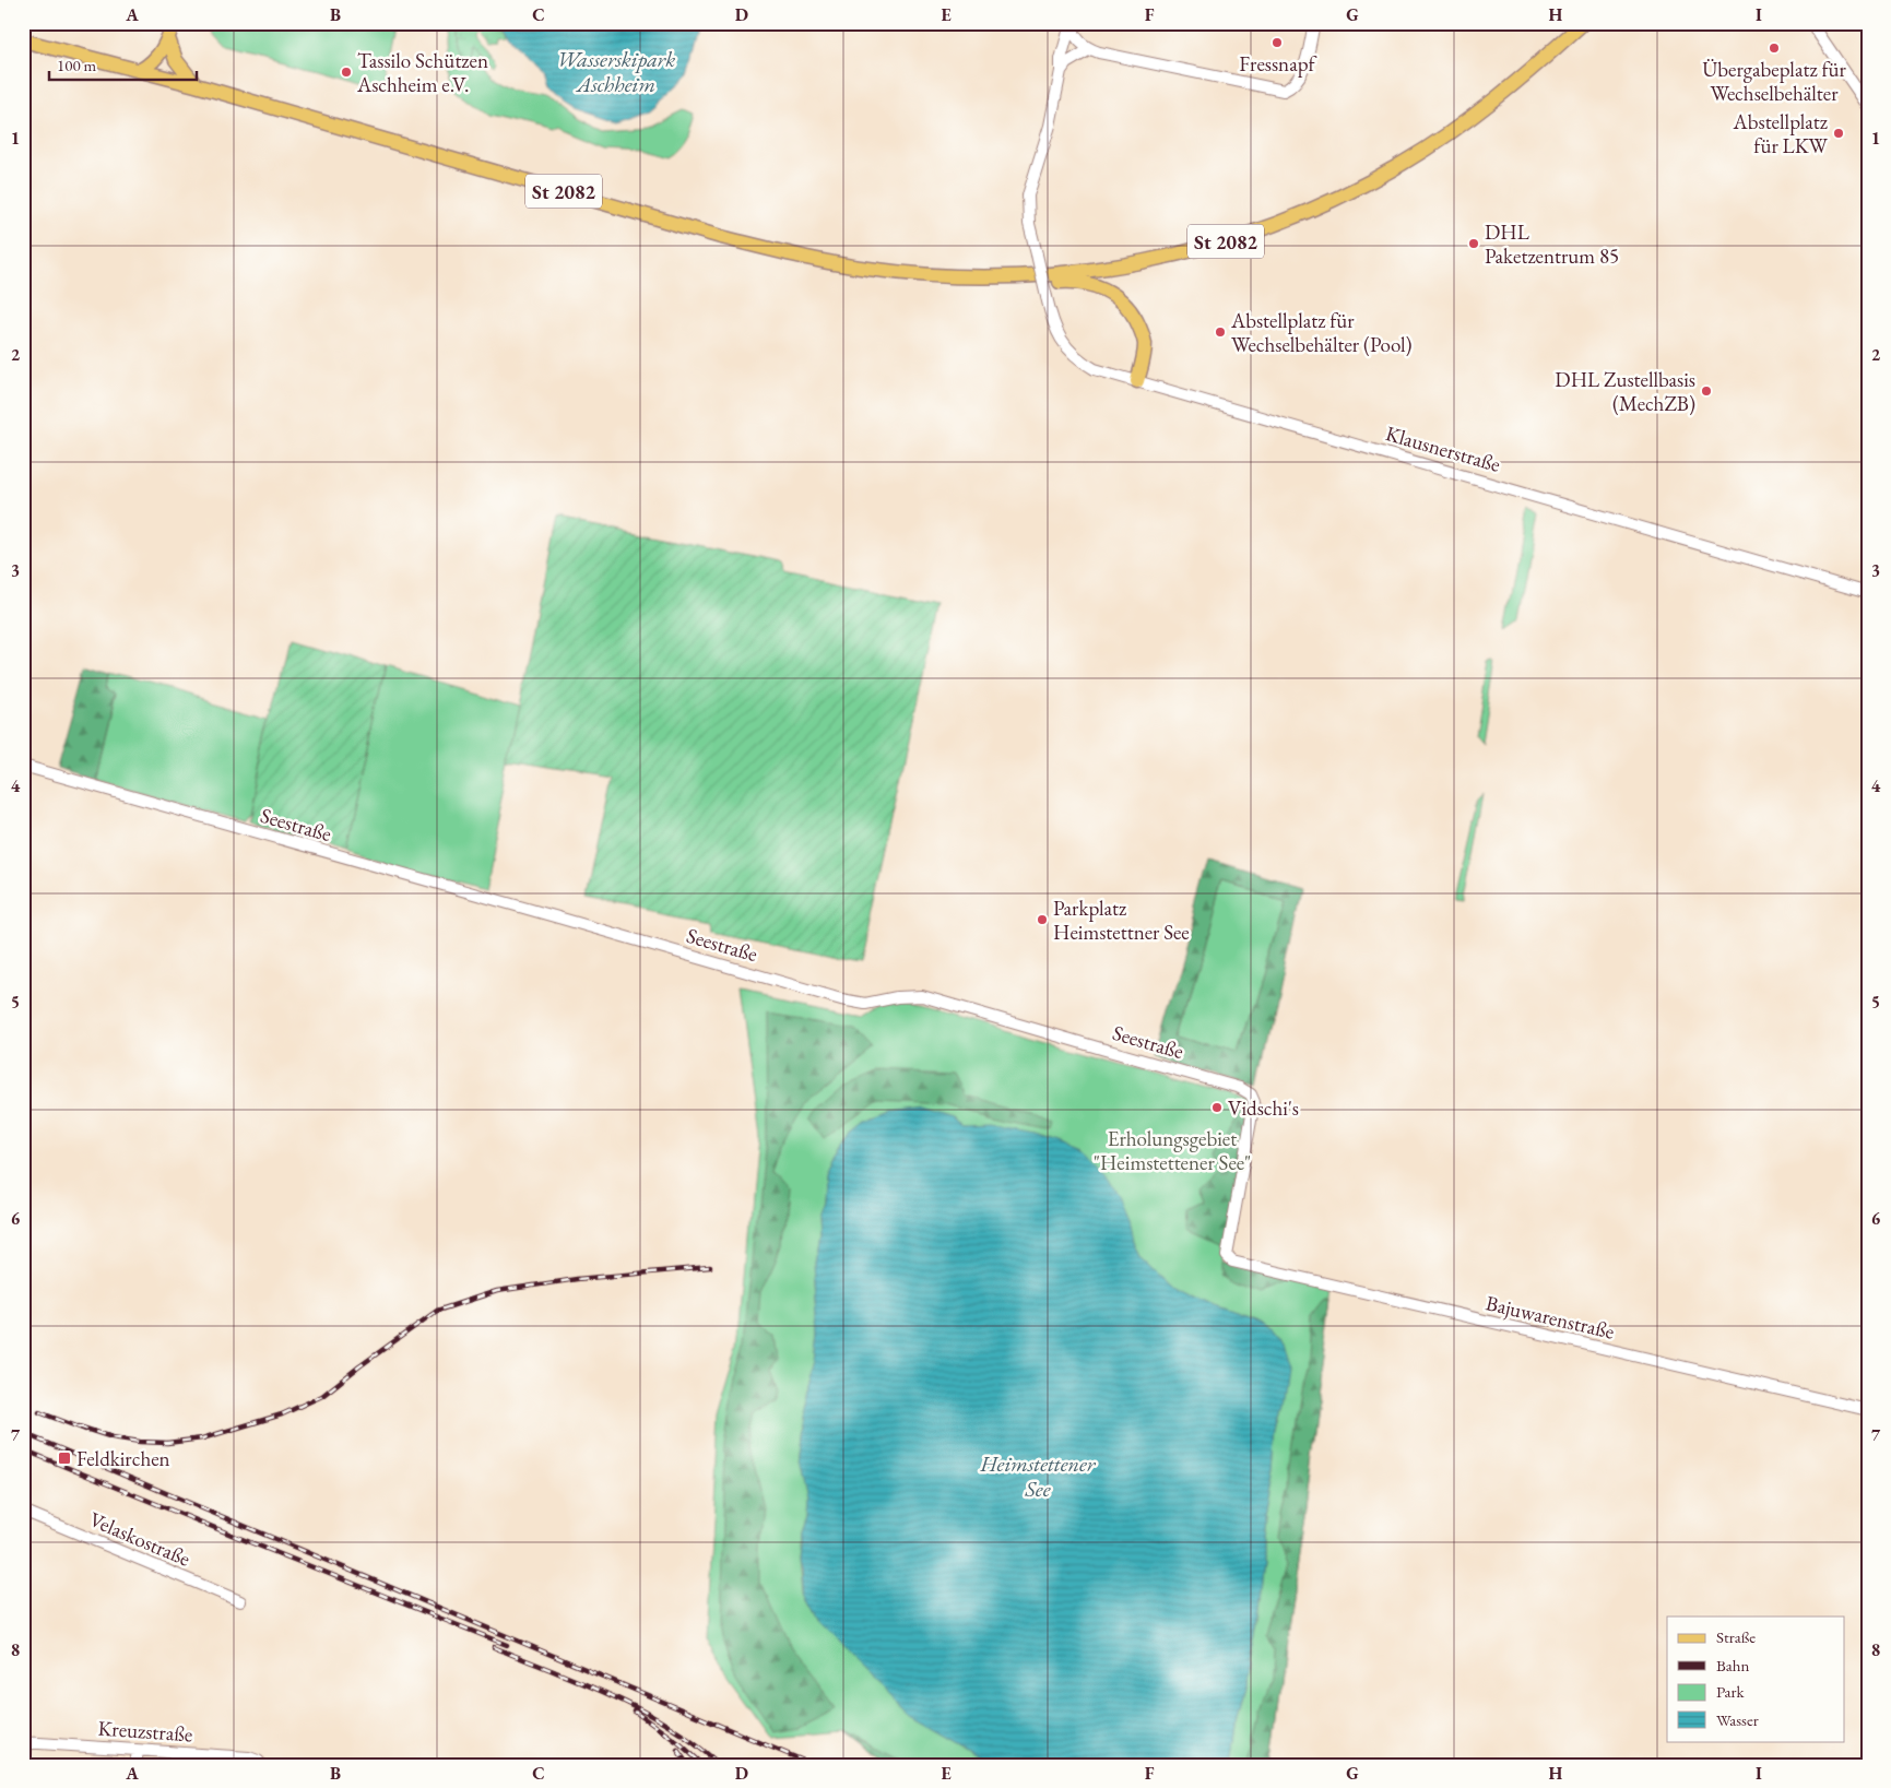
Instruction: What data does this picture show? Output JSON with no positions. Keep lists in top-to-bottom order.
{
  "streets": {
    "main road": ["St 2082"],
    "street": [
      "Klausnerstraße",
      "Seestraße",
      "Bajuwarenstraße",
      "Velaskostraße",
      "Kreuzstraße"
    ]
  },
  "crossings": [
    ["Seestraße", "Bajuwarenstraße"]
  ],
  "water": ["Wasserskipark Aschheim", "Heimstettener See"],
  "parks": ["Erholungsgebiet \"Heimstettener See\""],
  "places": {
    "other": [
      "Fressnapf",
      "Übergabeplatz für Wechselbehälter",
      "Tassilo Schützen Aschheim e.V.",
      "Abstellplatz für LKW",
      "DHL Paketzentrum 85",
      "Abstellplatz für Wechselbehälter (Pool)",
      "DHL Zustellbasis (MechZB)",
      "Parkplatz Heimstettner See",
      "Vidschi's"
    ],
    "transit": ["Feldkirchen"]
  },
  "legend": [
    "Straße",
    "Bahn",
    "Park",
    "Wasser"
  ],
  "scale_bar": "100 m",
  "grid": {
    "columns": [
      "A",
      "B",
      "C",
      "D",
      "E",
      "F",
      "G",
      "H",
      "I"
    ],
    "rows": [
      "1",
      "2",
      "3",
      "4",
      "5",
      "6",
      "7",
      "8"
    ]
  }
}
